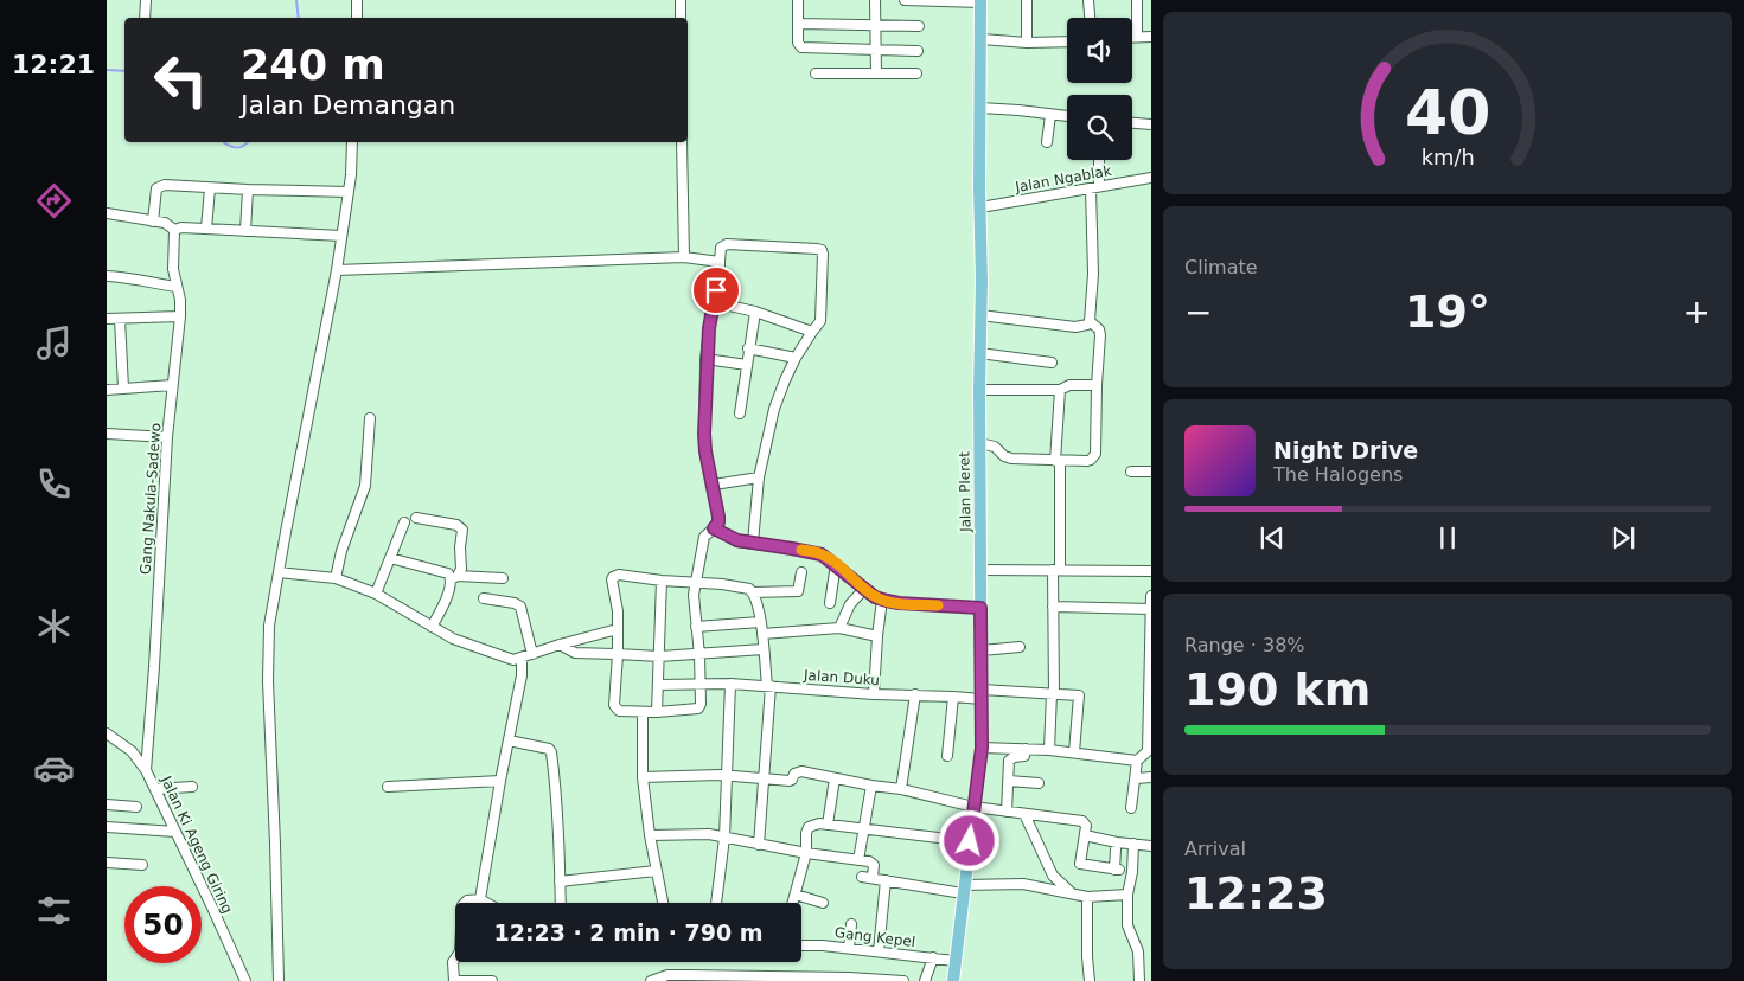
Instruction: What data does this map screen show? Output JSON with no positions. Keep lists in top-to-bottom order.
{
  "streets": {
    "main road": ["Jalan Pleret"],
    "street": [
      "Jalan Ngablak",
      "Gang Nakula-Sadewo",
      "Jalan Duku",
      "Jalan Ki Ageng Giring",
      "Gang Kepel"
    ]
  },
  "crossings": [
    ["Jalan Ngablak", "Jalan Pleret"],
    ["Jalan Pleret", "Jalan Duku"],
    ["Jalan Pleret", "Gang Kepel"],
    ["Gang Nakula-Sadewo", "Jalan Ki Ageng Giring"]
  ],
  "page": {
    "tabs": "12:21",
    "turn": ["240 m", "Jalan Demangan"],
    "tile": [
      "Climate",
      ["Range · 38%", "190 km"],
      ["Arrival", "12:23"]
    ],
    "heat": ["−", "19°", "+"],
    "song": ["Night Drive", "The Halogens"],
    "limit": "50",
    "trip": "12:23 · 2 min · 790 m",
    "gauge": ["40", "km/h"]
  }
}
